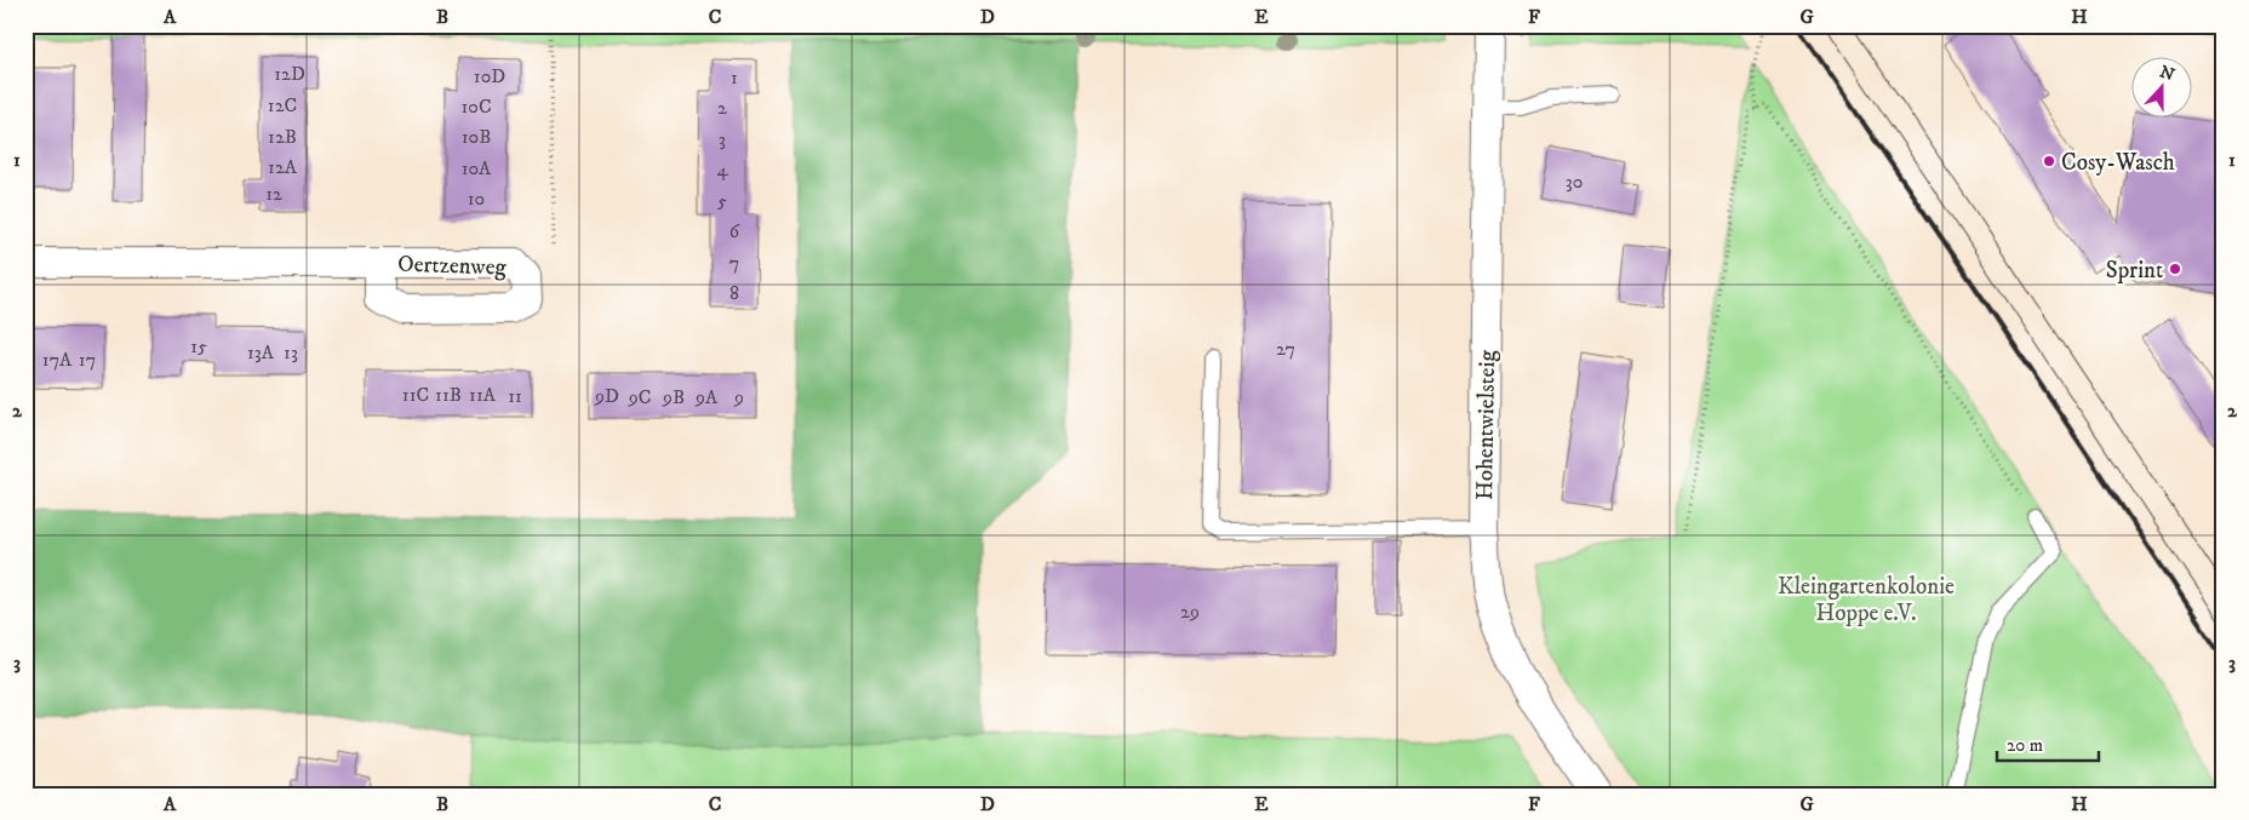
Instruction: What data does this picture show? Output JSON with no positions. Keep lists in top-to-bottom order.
{
  "streets": {
    "street": ["Oertzenweg", "Hohentwielsteig"]
  },
  "parks": ["Kleingartenkolonie Hoppe e.V."],
  "places": ["Cosy-Wasch", "Sprint"],
  "house_numbers": [
    "12D",
    "10D",
    "1",
    "12C",
    "10C",
    "2",
    "12B",
    "10B",
    "3",
    "12A",
    "10A",
    "4",
    "30",
    "12",
    "10",
    "5",
    "6",
    "7",
    "8",
    "15",
    "27",
    "13A",
    "13",
    "17A",
    "17",
    "11C",
    "11B",
    "11A",
    "11",
    "9D",
    "9C",
    "9B",
    "9A",
    "9",
    "29"
  ],
  "scale_bar": "20 m",
  "north": "top",
  "grid": {
    "columns": [
      "A",
      "B",
      "C",
      "D",
      "E",
      "F",
      "G",
      "H"
    ],
    "rows": ["1", "2", "3"]
  }
}
